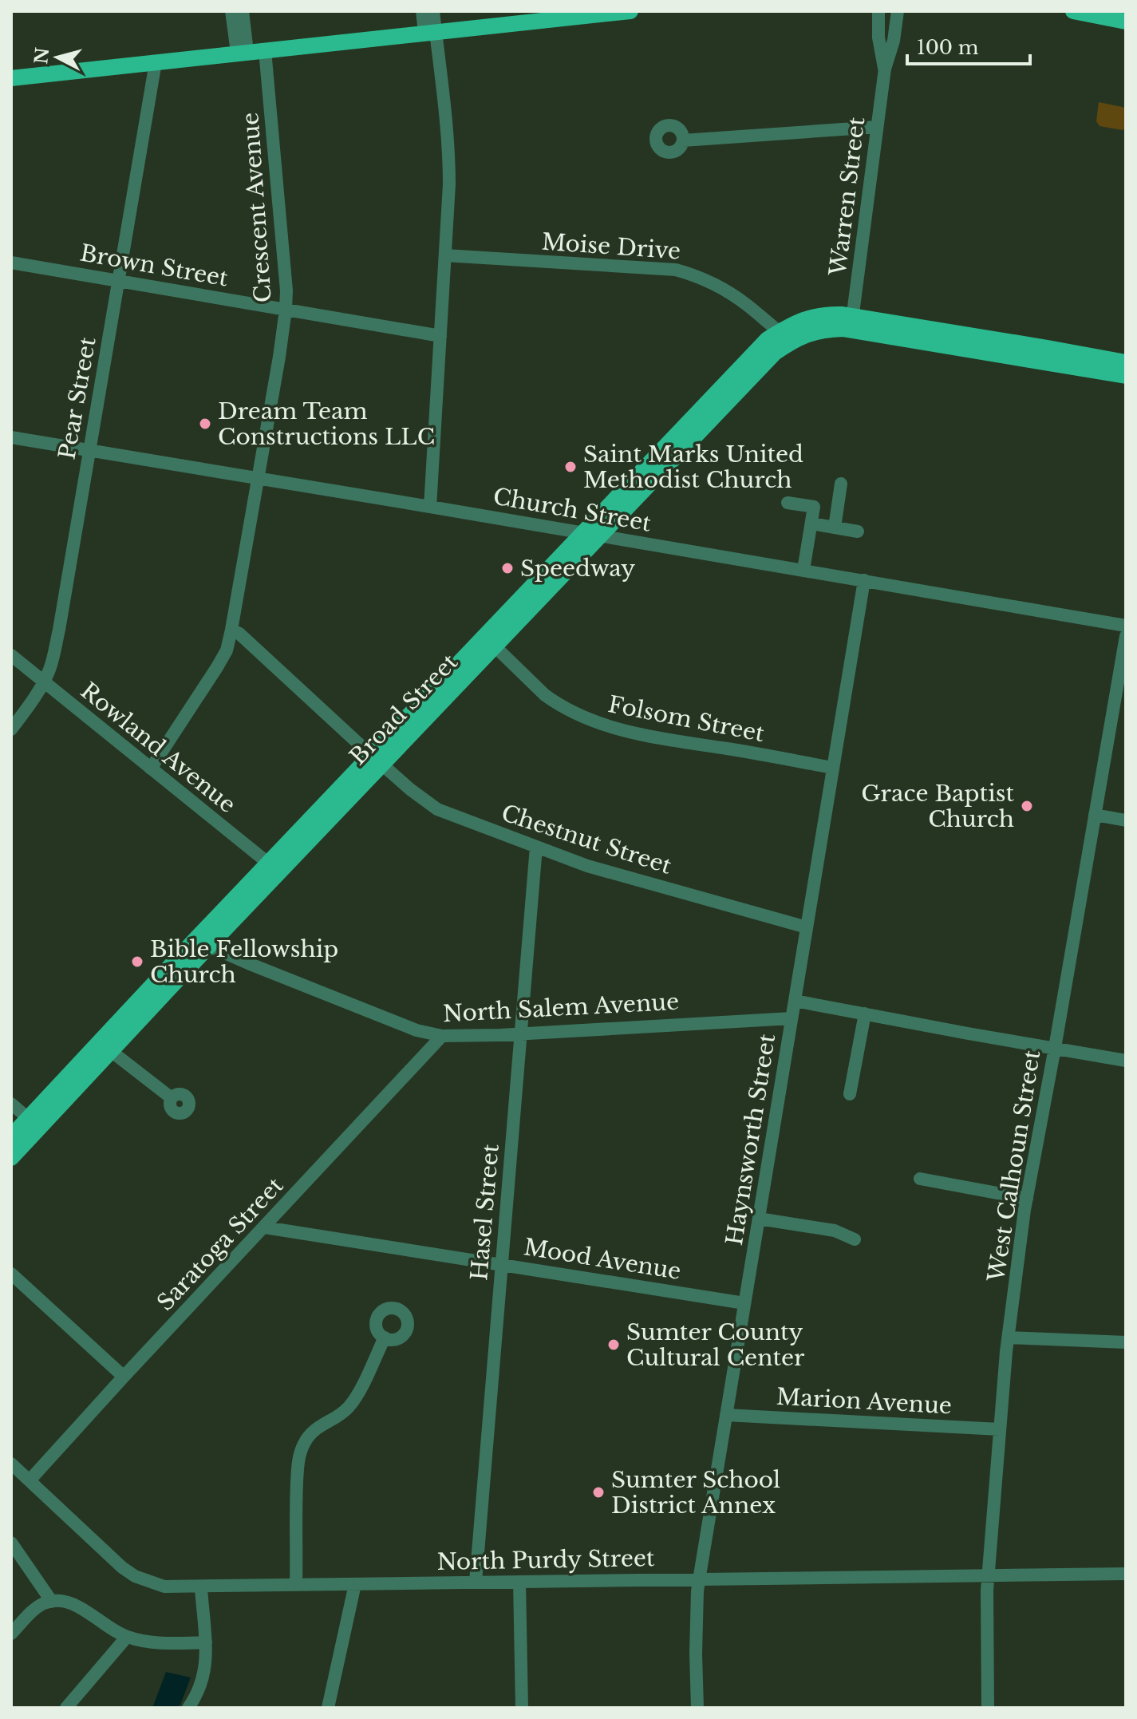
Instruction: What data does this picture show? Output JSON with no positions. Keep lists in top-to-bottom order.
{
  "streets": {
    "main road": ["Broad Street"],
    "street": [
      "Warren Street",
      "Crescent Avenue",
      "Moise Drive",
      "Brown Street",
      "Pear Street",
      "Church Street",
      "Folsom Street",
      "Rowland Avenue",
      "Chestnut Street",
      "North Salem Avenue",
      "Haynsworth Street",
      "West Calhoun Street",
      "Hasel Street",
      "Saratoga Street",
      "Mood Avenue",
      "Marion Avenue",
      "North Purdy Street"
    ]
  },
  "crossings": [
    ["Warren Street", "Broad Street"],
    ["Crescent Avenue", "Brown Street"],
    ["Crescent Avenue", "Church Street"],
    ["Crescent Avenue", "Rowland Avenue"],
    ["Moise Drive", "Broad Street"],
    ["Brown Street", "Pear Street"],
    ["Pear Street", "Church Street"],
    ["Pear Street", "Rowland Avenue"],
    ["Church Street", "Broad Street"],
    ["Church Street", "Haynsworth Street"],
    ["Broad Street", "Folsom Street"],
    ["Broad Street", "Rowland Avenue"],
    ["Broad Street", "Chestnut Street"],
    ["Broad Street", "North Salem Avenue"],
    ["Folsom Street", "Haynsworth Street"],
    ["Chestnut Street", "Haynsworth Street"],
    ["Chestnut Street", "Hasel Street"],
    ["North Salem Avenue", "Haynsworth Street"],
    ["North Salem Avenue", "Hasel Street"],
    ["North Salem Avenue", "Saratoga Street"],
    ["Haynsworth Street", "Mood Avenue"],
    ["Haynsworth Street", "Marion Avenue"],
    ["Haynsworth Street", "North Purdy Street"],
    ["West Calhoun Street", "Marion Avenue"],
    ["West Calhoun Street", "North Purdy Street"],
    ["Hasel Street", "Mood Avenue"],
    ["Hasel Street", "North Purdy Street"],
    ["Saratoga Street", "Mood Avenue"],
    ["Saratoga Street", "North Purdy Street"]
  ],
  "places": [
    "Dream Team Constructions LLC",
    "Saint Marks United Methodist Church",
    "Speedway",
    "Grace Baptist Church",
    "Bible Fellowship Church",
    "Sumter County Cultural Center",
    "Sumter School District Annex"
  ],
  "scale_bar": "100 m",
  "north": "left"
}
